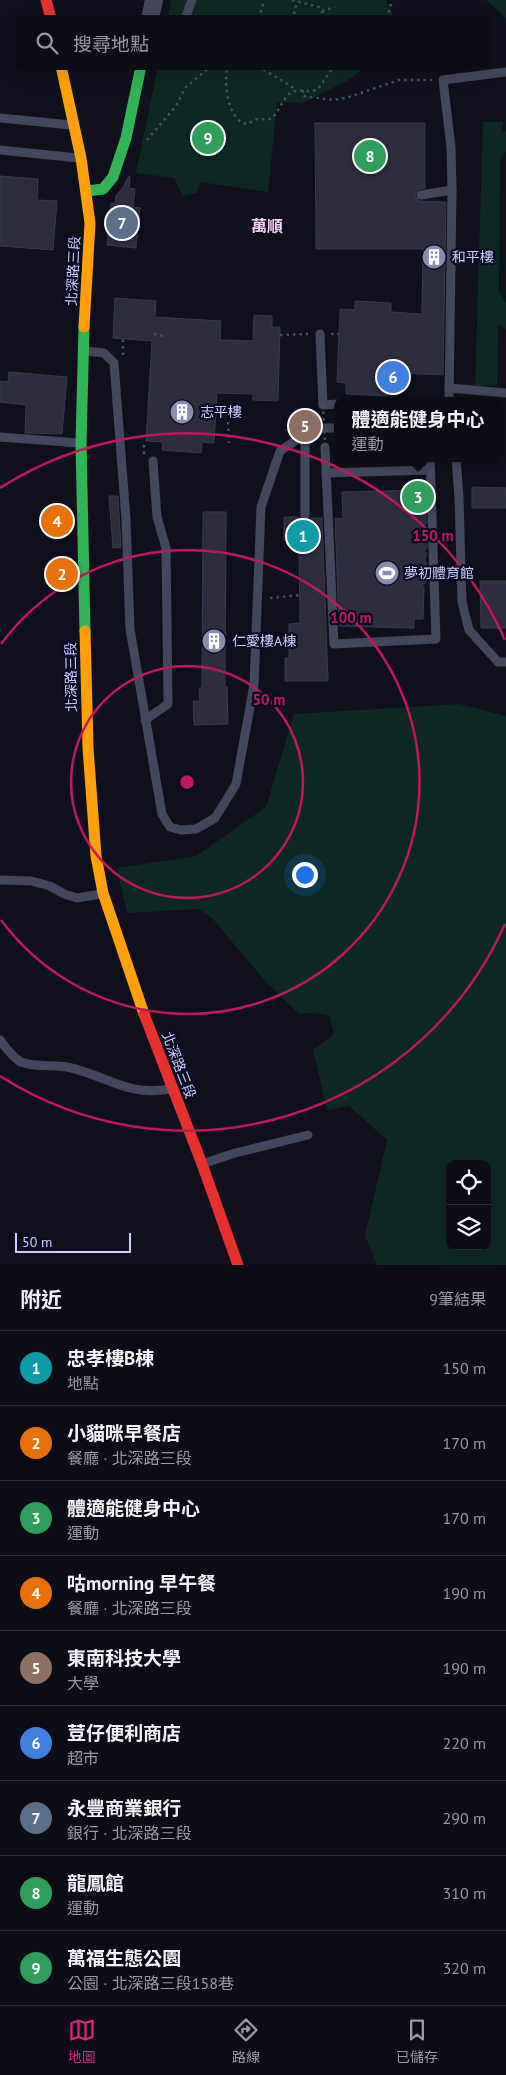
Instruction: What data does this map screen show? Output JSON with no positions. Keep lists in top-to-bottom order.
{
  "streets": {
    "main road": ["北深路三段"]
  },
  "districts": ["萬順"],
  "places": {
    "building": ["和平樓", "志平樓", "仁愛樓A棟"],
    "sports": ["夢初體育館"]
  },
  "scale_bar": "50 m",
  "page": {
    "search": "搜尋地點",
    "pins": [
      "9",
      "8",
      "7",
      "6",
      "5",
      "3",
      "4",
      "1",
      "2"
    ],
    "popup": ["體適能健身中心", "運動"],
    "scale": "50 m",
    "heading": ["附近", "9筆結果"],
    "list": [
      {
        "mark": "1",
        "name": "忠孝樓B棟",
        "note": "地點",
        "value": "150 m"
      },
      {
        "mark": "2",
        "name": "小貓咪早餐店",
        "note": "餐廳 · 北深路三段",
        "value": "170 m"
      },
      {
        "mark": "3",
        "name": "體適能健身中心",
        "note": "運動",
        "value": "170 m"
      },
      {
        "mark": "4",
        "name": "咕morning 早午餐",
        "note": "餐廳 · 北深路三段",
        "value": "190 m"
      },
      {
        "mark": "5",
        "name": "東南科技大學",
        "note": "大學",
        "value": "190 m"
      },
      {
        "mark": "6",
        "name": "荳仔便利商店",
        "note": "超市",
        "value": "220 m"
      },
      {
        "mark": "7",
        "name": "永豐商業銀行",
        "note": "銀行 · 北深路三段",
        "value": "290 m"
      },
      {
        "mark": "8",
        "name": "龍鳳館",
        "note": "運動",
        "value": "310 m"
      },
      {
        "mark": "9",
        "name": "萬福生態公園",
        "note": "公園 · 北深路三段158巷",
        "value": "320 m"
      }
    ],
    "nav": ["地圖", "路線", "已儲存"]
  },
  "rings": ["150 m", "100 m", "50 m"]
}
